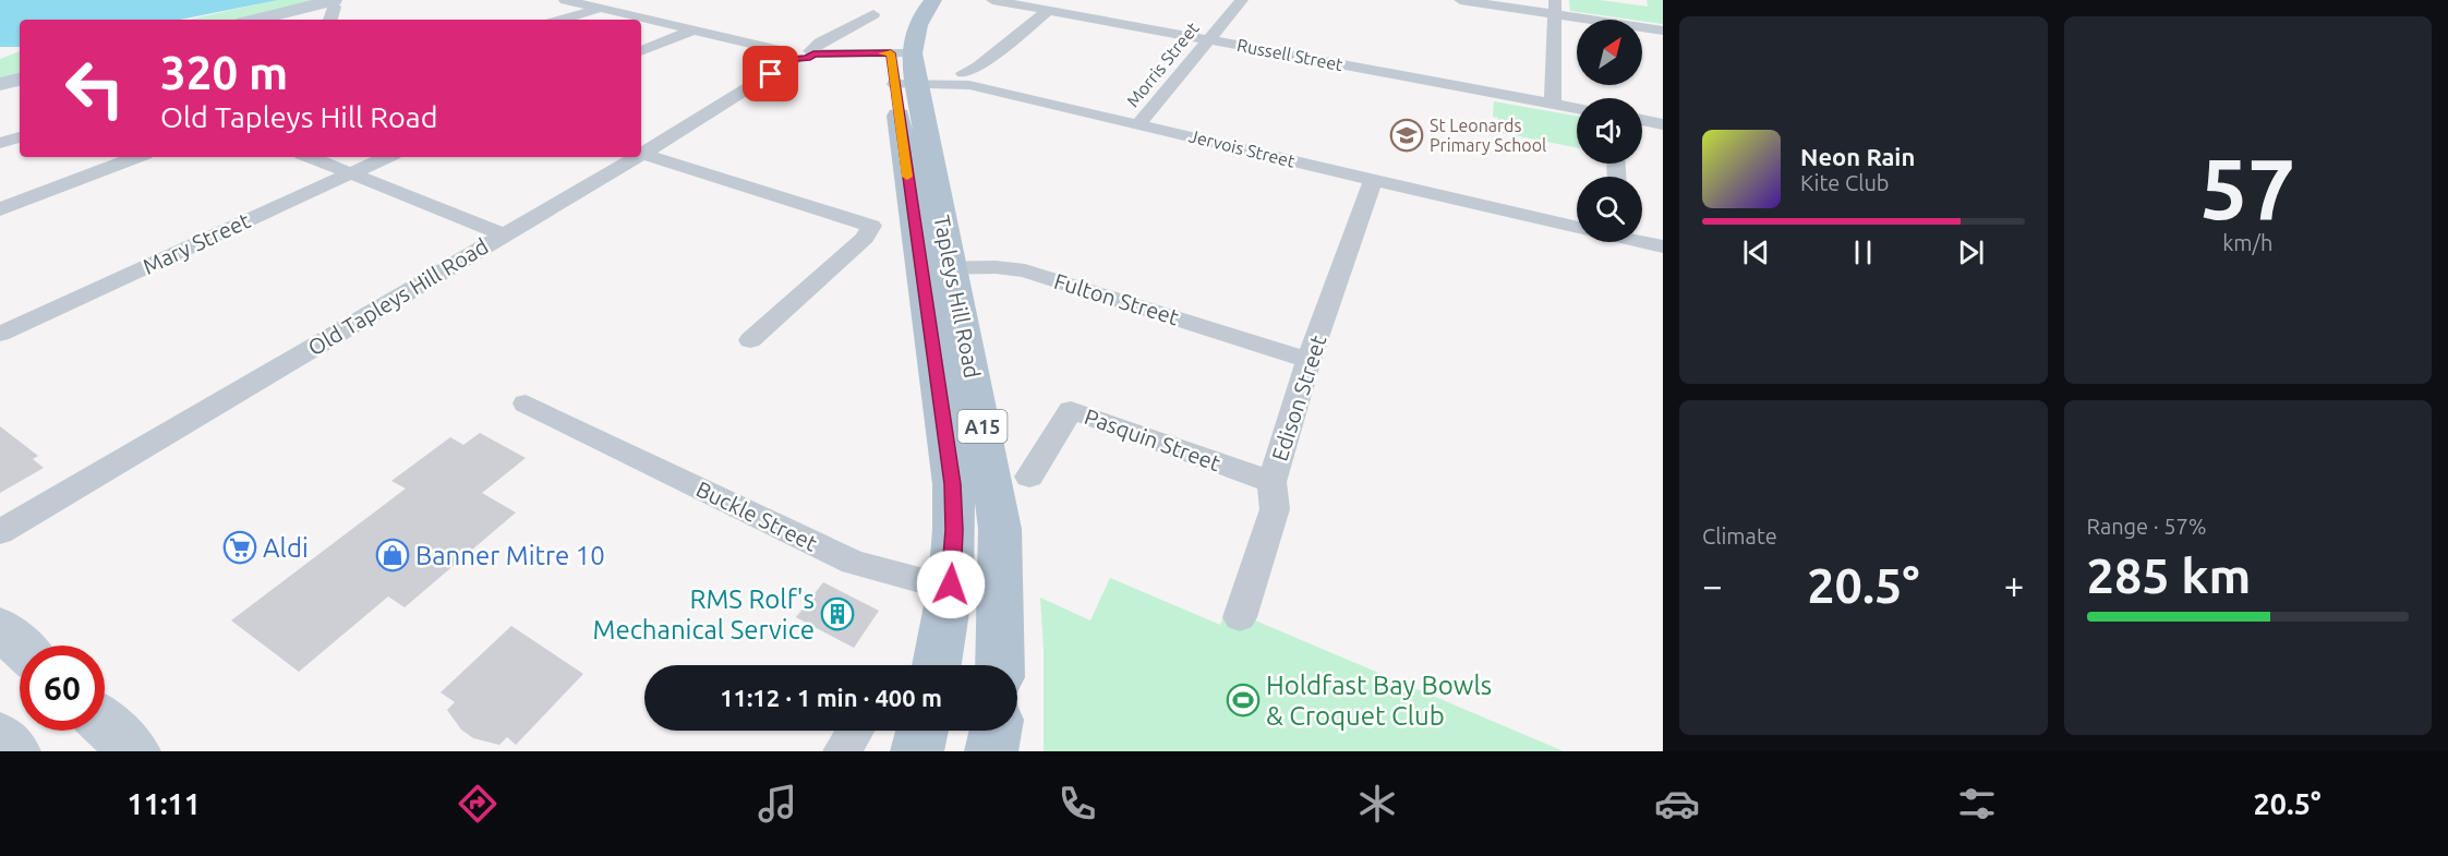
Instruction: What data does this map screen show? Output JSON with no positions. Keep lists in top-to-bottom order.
{
  "streets": {
    "main road": ["Tapleys Hill Road", "A15"],
    "street": [
      "Russell Street",
      "Morris Street",
      "Jervois Street",
      "Mary Street",
      "Old Tapleys Hill Road",
      "Fulton Street",
      "Edison Street",
      "Pasquin Street",
      "Buckle Street"
    ]
  },
  "crossings": [
    ["Russell Street", "Morris Street"],
    ["Morris Street", "Jervois Street"],
    ["Jervois Street", "Tapleys Hill Road"],
    ["Jervois Street", "Edison Street"],
    ["Tapleys Hill Road", "Fulton Street"],
    ["Tapleys Hill Road", "Buckle Street"],
    ["Fulton Street", "Edison Street"],
    ["Edison Street", "Pasquin Street"]
  ],
  "places": {
    "school or university": ["St Leonards Primary School"],
    "supermarket": ["Aldi"],
    "shop": ["Banner Mitre 10"],
    "building": ["RMS Rolf's Mechanical Service"],
    "sports": ["Holdfast Bay Bowls & Croquet Club"]
  },
  "north": "top right",
  "page": {
    "tile": [
      ["57", "km/h"],
      "Climate",
      ["Range · 57%", "285 km"]
    ],
    "turn": ["320 m", "Old Tapleys Hill Road"],
    "song": ["Neon Rain", "Kite Club"],
    "heat": ["−", "20.5°", "+"],
    "limit": "60",
    "trip": "11:12 · 1 min · 400 m",
    "tabs": ["11:11", "20.5°"]
  }
}
